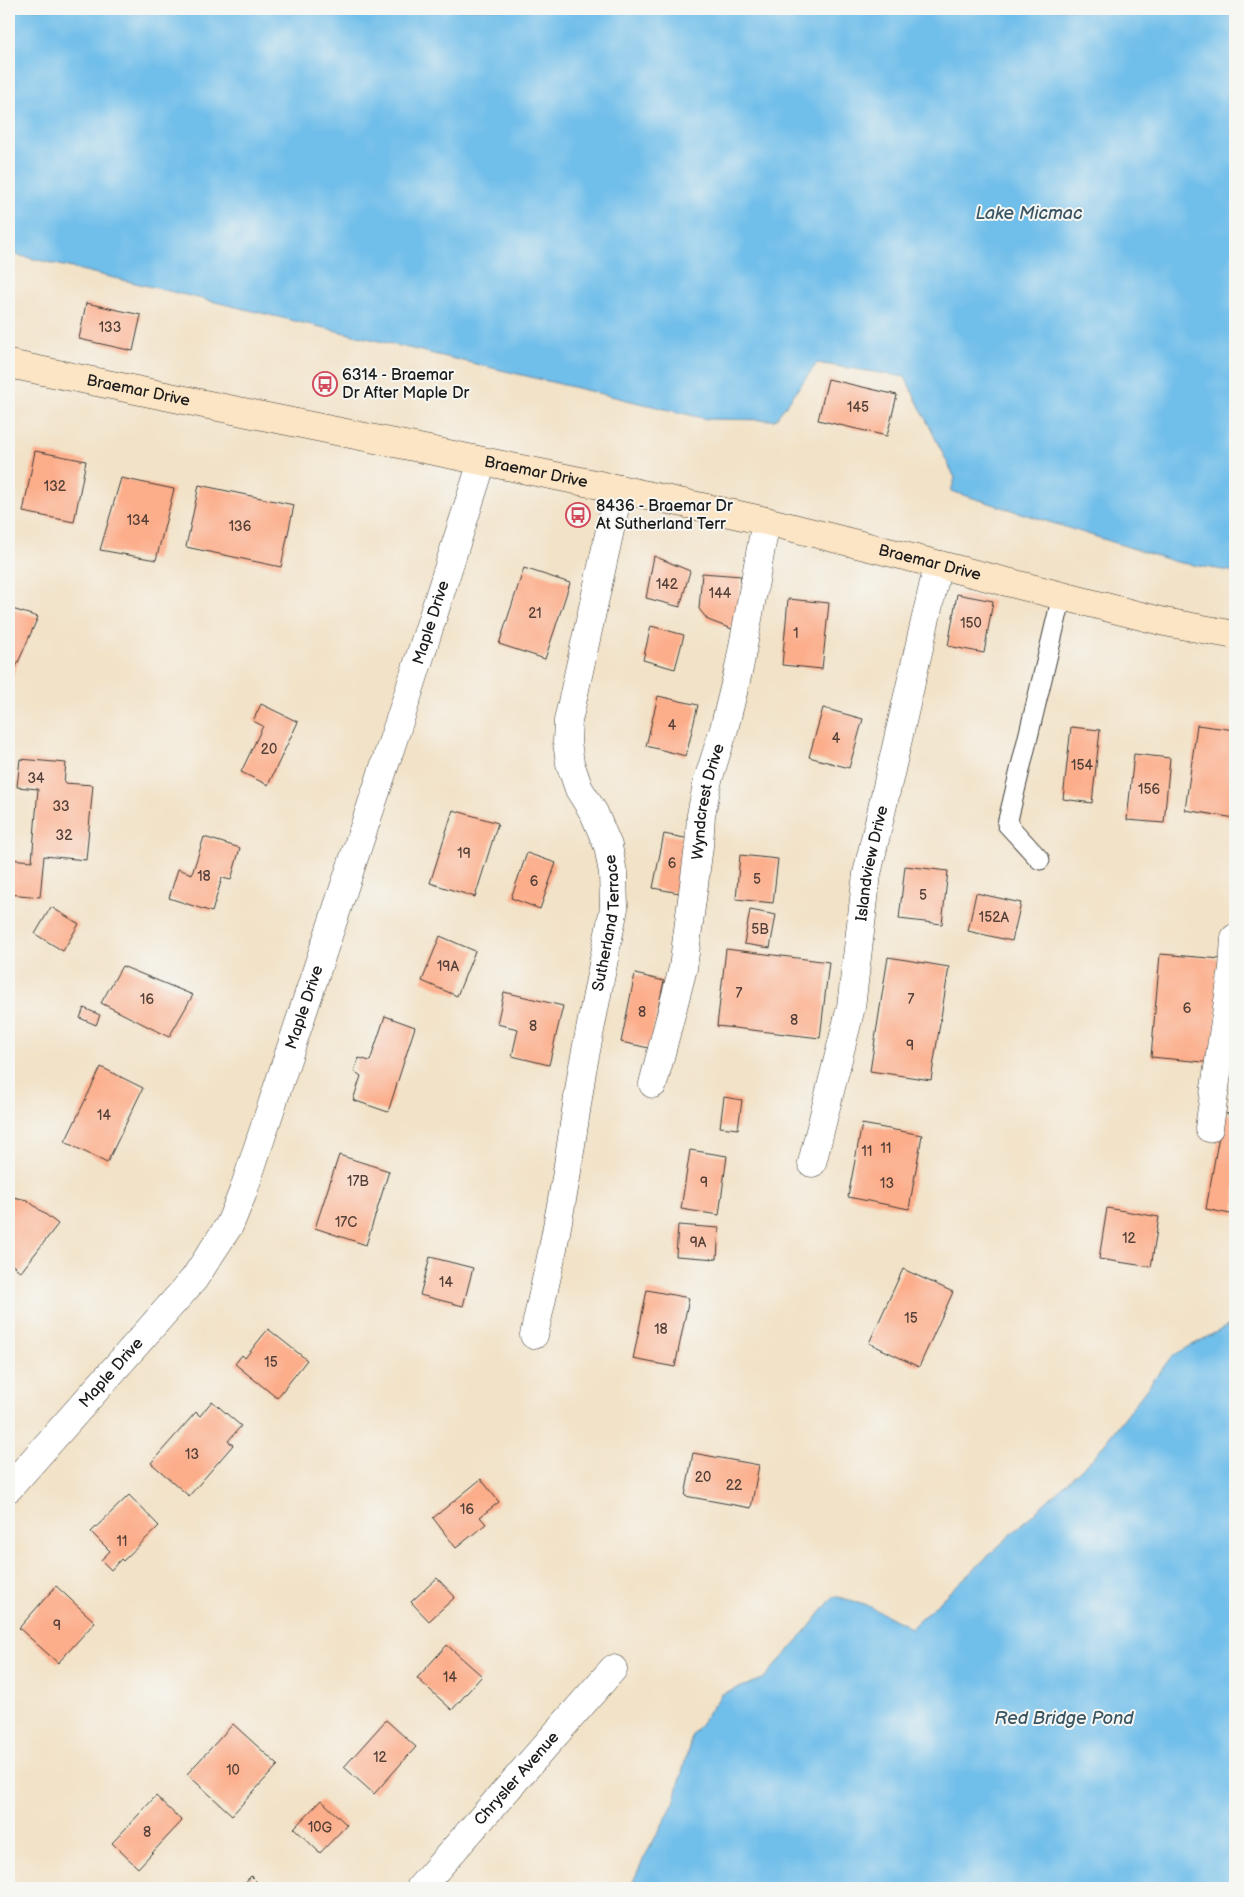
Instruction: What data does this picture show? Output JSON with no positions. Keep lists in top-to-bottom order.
{
  "streets": {
    "main road": ["Braemar Drive"],
    "street": [
      "Maple Drive",
      "Wyndcrest Drive",
      "Islandview Drive",
      "Sutherland Terrace",
      "Chrysler Avenue"
    ]
  },
  "crossings": [
    ["Braemar Drive", "Maple Drive"],
    ["Braemar Drive", "Wyndcrest Drive"],
    ["Braemar Drive", "Islandview Drive"],
    ["Braemar Drive", "Sutherland Terrace"]
  ],
  "water": ["Lake Micmac", "Red Bridge Pond"],
  "places": {
    "bus stop": ["6314 - Braemar Dr After Maple Dr", "8436 - Braemar Dr At Sutherland Terr"]
  },
  "house_numbers": [
    "133",
    "145",
    "132",
    "134",
    "136",
    "142",
    "144",
    "21",
    "150",
    "1",
    "4",
    "4",
    "20",
    "154",
    "34",
    "156",
    "33",
    "32",
    "19",
    "6",
    "18",
    "5",
    "6",
    "5",
    "152A",
    "5B",
    "19A",
    "7",
    "16",
    "7",
    "6",
    "8",
    "8",
    "8",
    "9",
    "14",
    "11",
    "11",
    "17B",
    "9",
    "13",
    "17C",
    "12",
    "9A",
    "14",
    "15",
    "18",
    "15",
    "13",
    "20",
    "22",
    "16",
    "11",
    "9",
    "14",
    "12",
    "10",
    "10G",
    "8"
  ]
}
